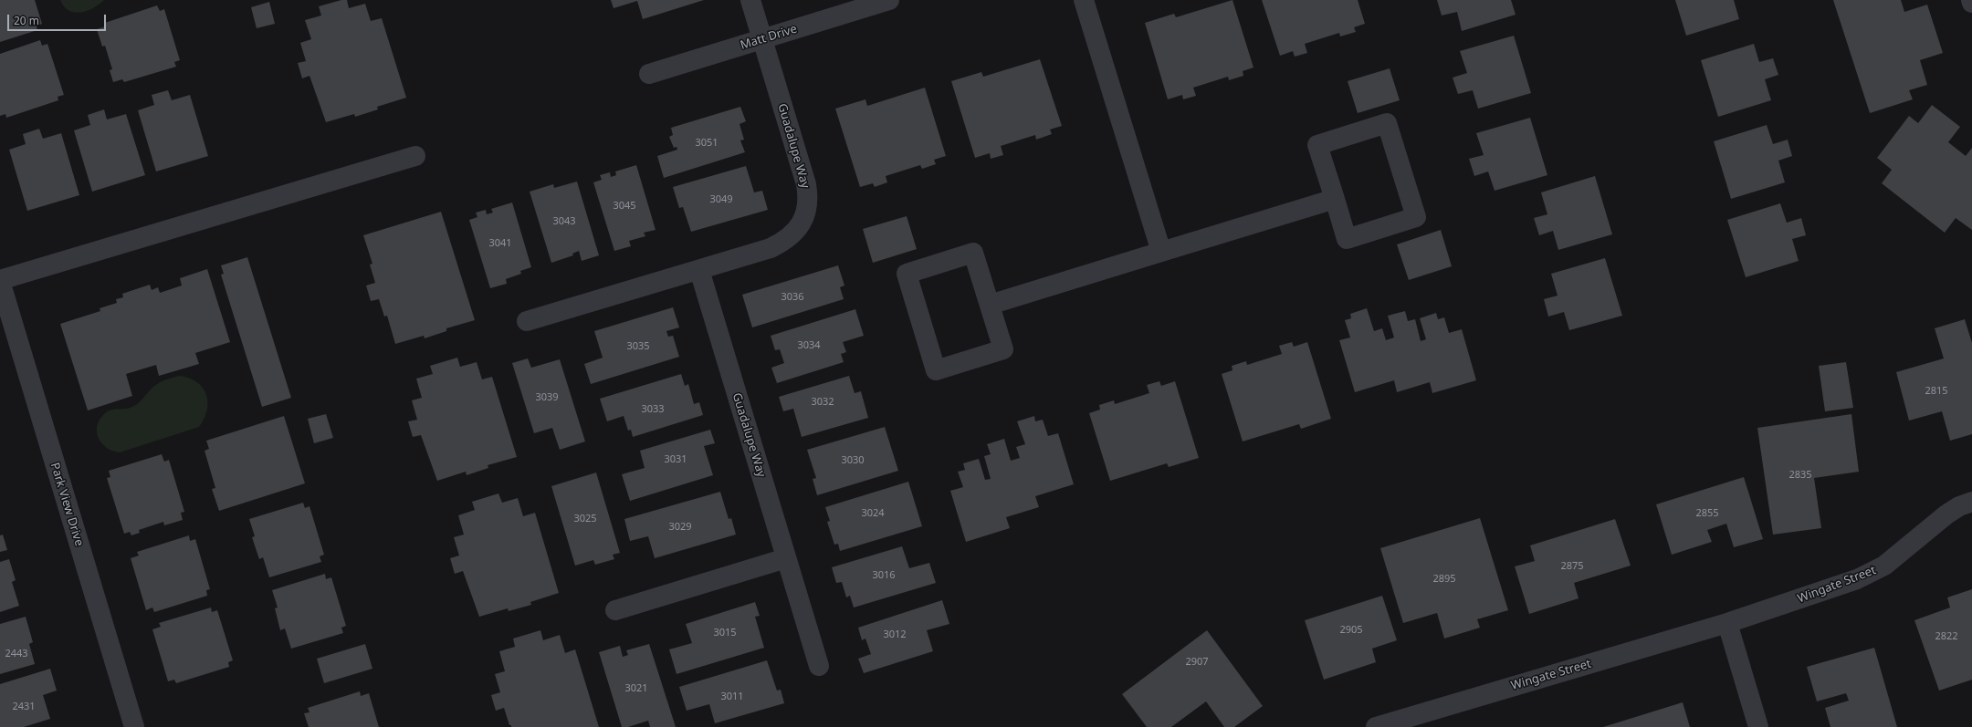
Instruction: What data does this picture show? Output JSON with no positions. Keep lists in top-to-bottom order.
{
  "streets": {
    "street": [
      "Matt Drive",
      "Guadalupe Way",
      "Park View Drive",
      "Wingate Street"
    ]
  },
  "crossings": [
    ["Matt Drive", "Guadalupe Way"]
  ],
  "house_numbers": [
    "3051",
    "3049",
    "3045",
    "3043",
    "3041",
    "3036",
    "3034",
    "3035",
    "2815",
    "3039",
    "3032",
    "3033",
    "3031",
    "3030",
    "2835",
    "3024",
    "2855",
    "3025",
    "3029",
    "2875",
    "3016",
    "2895",
    "2905",
    "3015",
    "3012",
    "2822",
    "2443",
    "2907",
    "3021",
    "3011",
    "2431"
  ],
  "scale_bar": "20 m"
}
